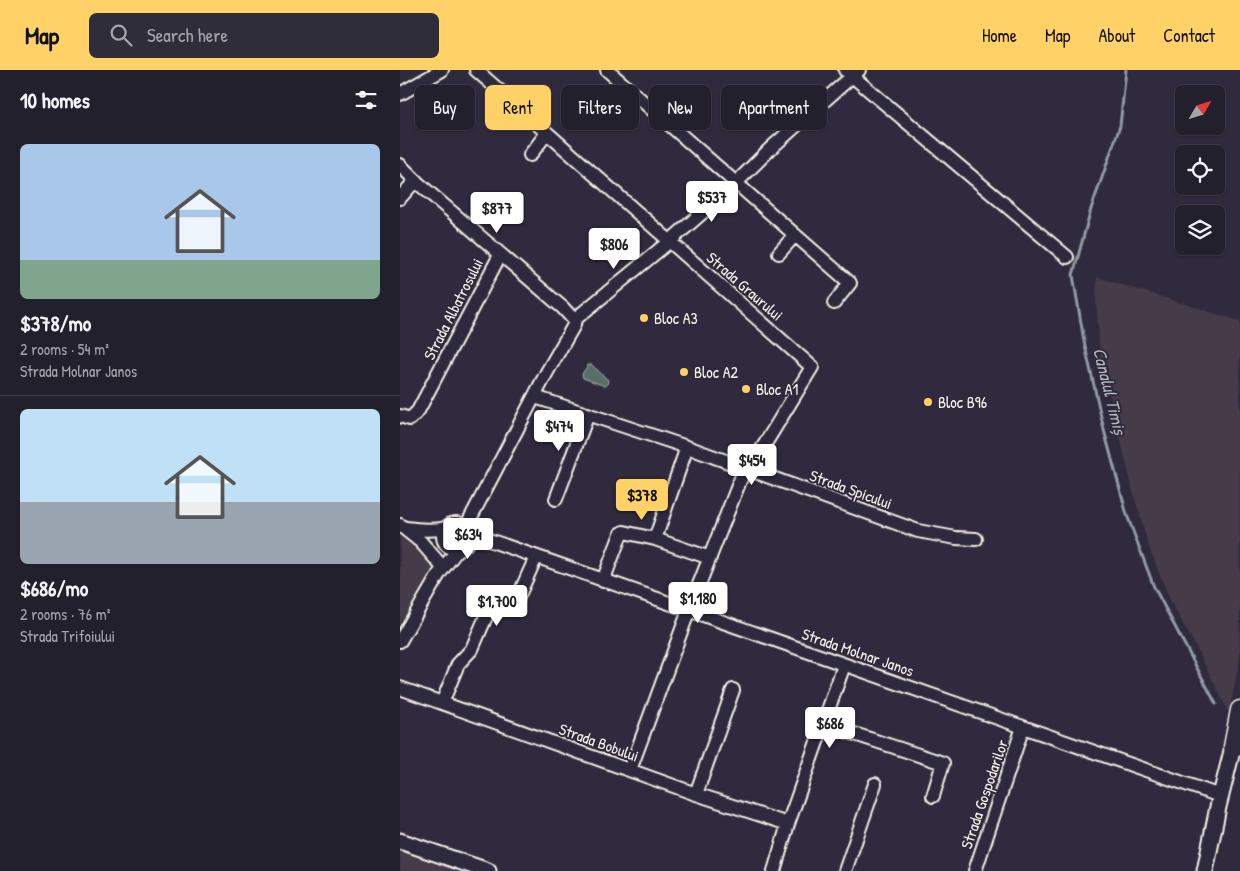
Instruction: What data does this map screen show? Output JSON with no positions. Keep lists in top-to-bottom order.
{
  "streets": {
    "street": [
      "Strada Graurului",
      "Strada Albatrosului",
      "Strada Spicului",
      "Strada Molnar Janos",
      "Strada Bobului",
      "Strada Gospodarilor"
    ]
  },
  "crossings": [
    ["Strada Graurului", "Strada Spicului"],
    ["Strada Graurului", "Strada Molnar Janos"],
    ["Strada Graurului", "Strada Bobului"],
    ["Strada Molnar Janos", "Strada Gospodarilor"]
  ],
  "water": ["Canalul Timiș"],
  "places": [
    "Bloc A3",
    "Bloc A2",
    "Bloc A1",
    "Bloc B96"
  ],
  "north": "top right",
  "page": {
    "header": "Map",
    "search": "Search here",
    "nav": [
      "Home",
      "Map",
      "About",
      "Contact"
    ],
    "heading": "10 homes",
    "chip": [
      "Buy",
      "Rent",
      "Filters",
      "New",
      "Apartment"
    ],
    "list": [
      {
        "name": "$378/mo",
        "note": "2 rooms · 54 m² · Strada Molnar Janos"
      },
      {
        "name": "$686/mo",
        "note": "2 rooms · 76 m² · Strada Trifoiului"
      }
    ],
    "price": [
      "$537",
      "$877",
      "$806",
      "$474",
      "$454",
      "$378",
      "$634",
      "$1,180",
      "$1,700",
      "$686"
    ]
  }
}
